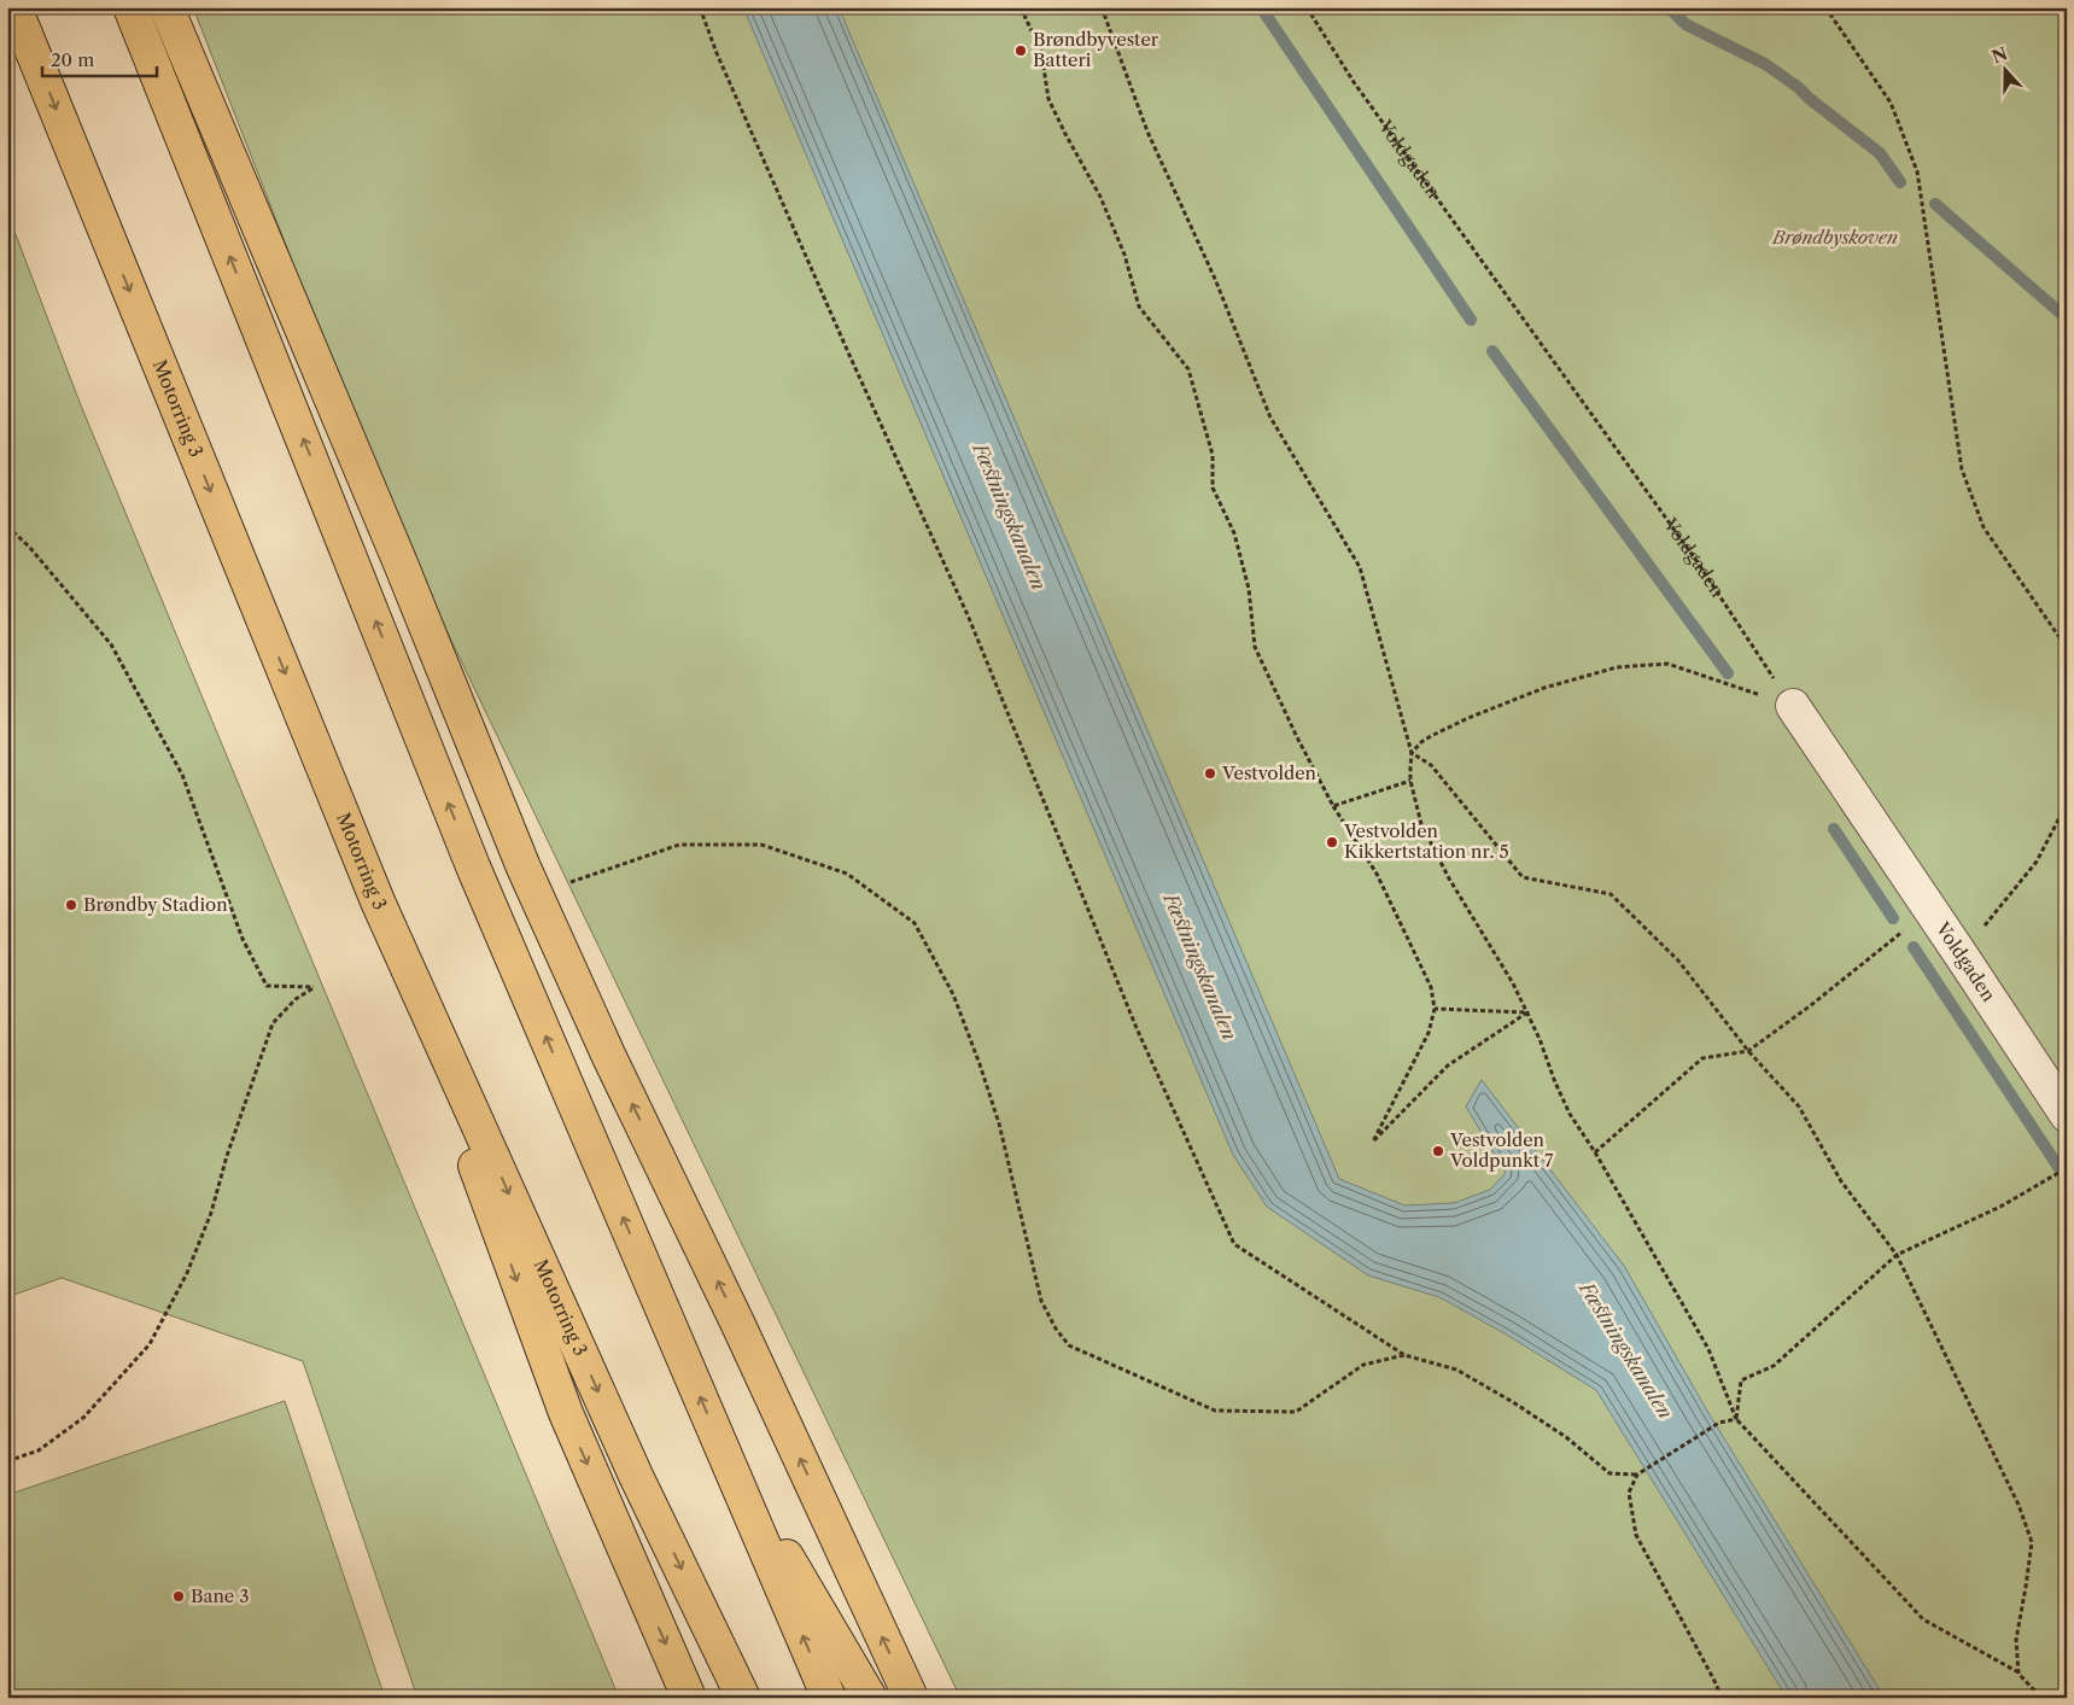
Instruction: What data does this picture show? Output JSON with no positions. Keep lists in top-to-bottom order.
{
  "streets": {
    "highway": ["Motorring 3"],
    "street": ["Voldgaden"]
  },
  "water": ["Fæstningskanalen"],
  "parks": ["Brøndbyskoven"],
  "places": [
    "Brøndbyvester Batteri",
    "Vestvolden",
    "Vestvolden Kikkertstation nr. 5",
    "Brøndby Stadion",
    "Vestvolden Voldpunkt 7",
    "Bane 3"
  ],
  "scale_bar": "20 m",
  "north": "top"
}
